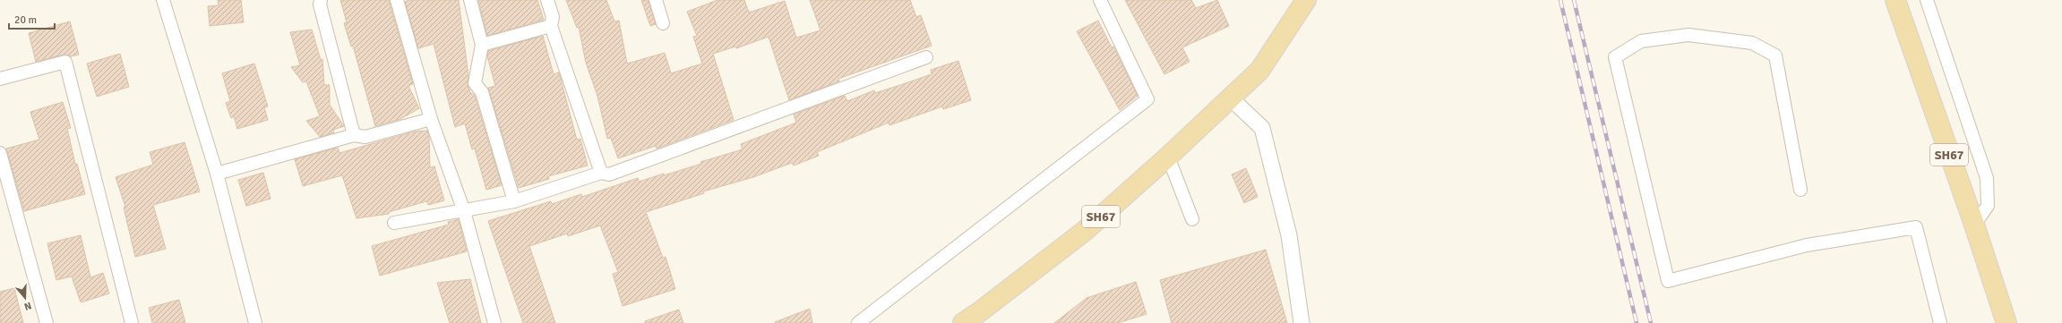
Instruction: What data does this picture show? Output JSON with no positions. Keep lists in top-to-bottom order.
{
  "streets": {
    "main road": ["SH67"]
  },
  "scale_bar": "20 m",
  "north": "bottom"
}
